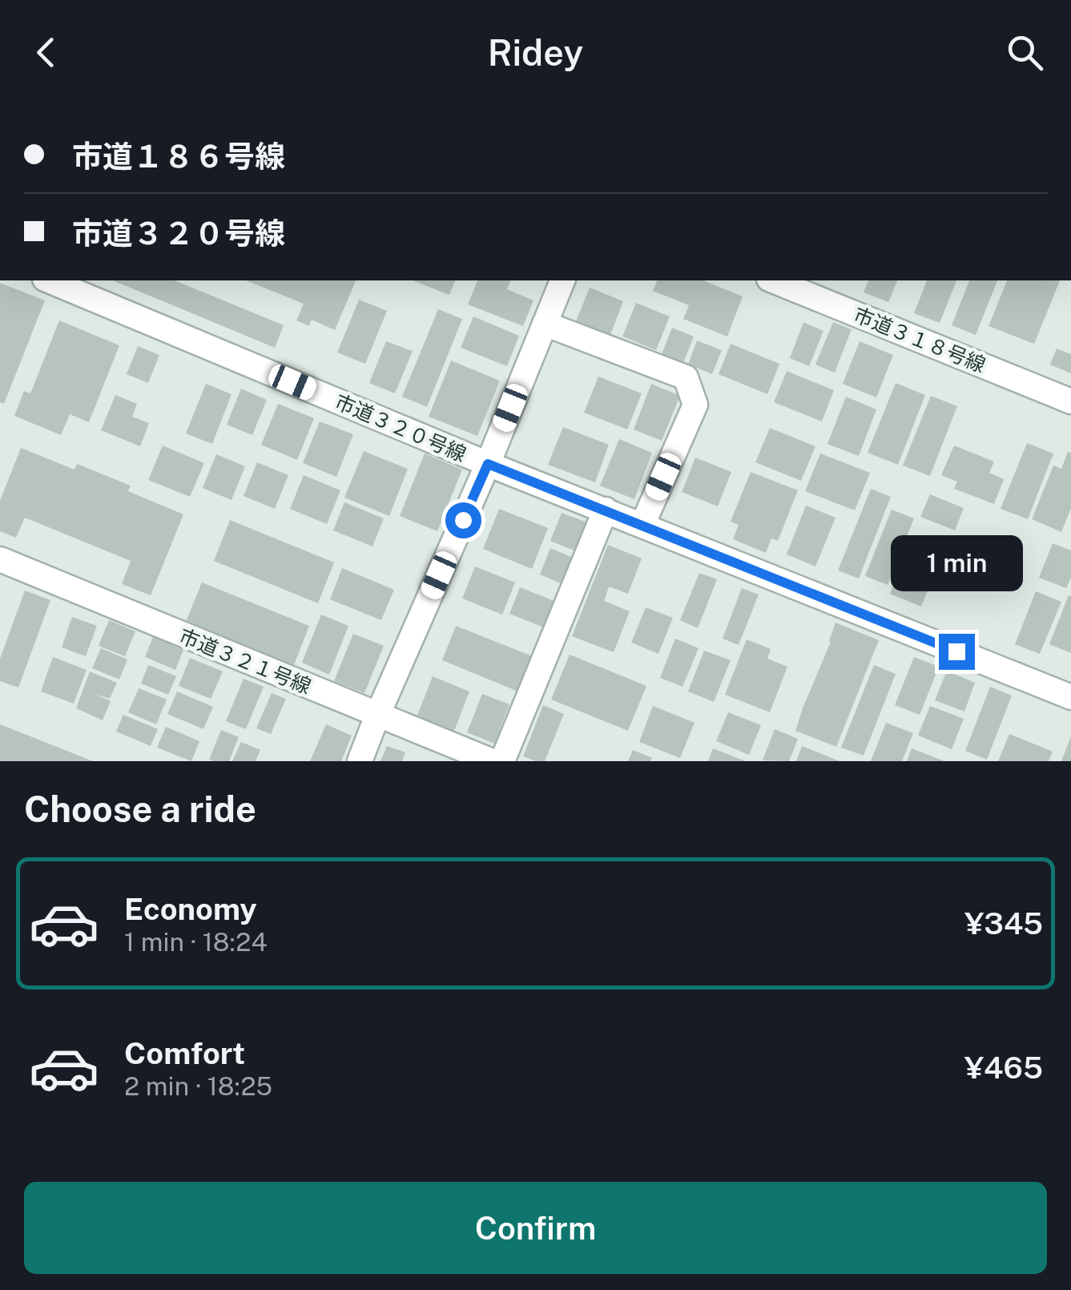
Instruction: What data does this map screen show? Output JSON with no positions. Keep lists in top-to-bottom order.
{
  "streets": {
    "street": ["市道３１８号線", "市道３２０号線", "市道３２１号線"]
  },
  "page": {
    "header": "Ridey",
    "banner": ["市道１８６号線", "市道３２０号線"],
    "bubble": "1 min",
    "heading": "Choose a ride",
    "list": [
      {
        "name": "Economy",
        "note": "1 min · 18:24",
        "value": "¥345"
      },
      {
        "name": "Comfort",
        "note": "2 min · 18:25",
        "value": "¥465"
      }
    ],
    "buttons": "Confirm"
  }
}
